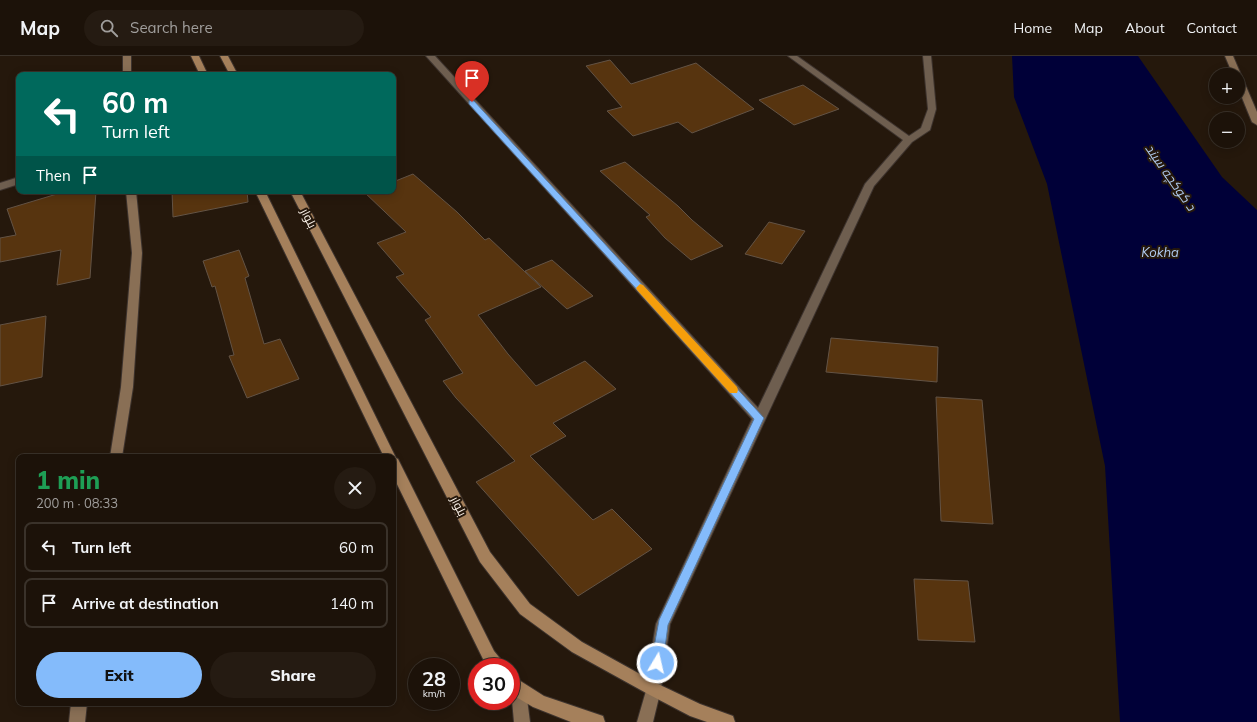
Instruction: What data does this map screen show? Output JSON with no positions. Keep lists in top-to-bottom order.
{
  "streets": {
    "main road": ["بلوار"]
  },
  "water": ["د کوکچه سیند", "Kokha"],
  "page": {
    "header": "Map",
    "search": "Search here",
    "nav": [
      "Home",
      "Map",
      "About",
      "Contact"
    ],
    "map_buttons": ["+", "−"],
    "turn": ["60 m", "Turn left"],
    "then": "Then",
    "heading": ["1 min", "200 m · 08:33"],
    "list": [
      {
        "name": "Turn left",
        "value": "60 m"
      },
      {
        "name": "Arrive at destination",
        "value": "140 m"
      }
    ],
    "buttons": ["Exit", "Share"],
    "speed": "28 km/h",
    "limit": "30"
  }
}
